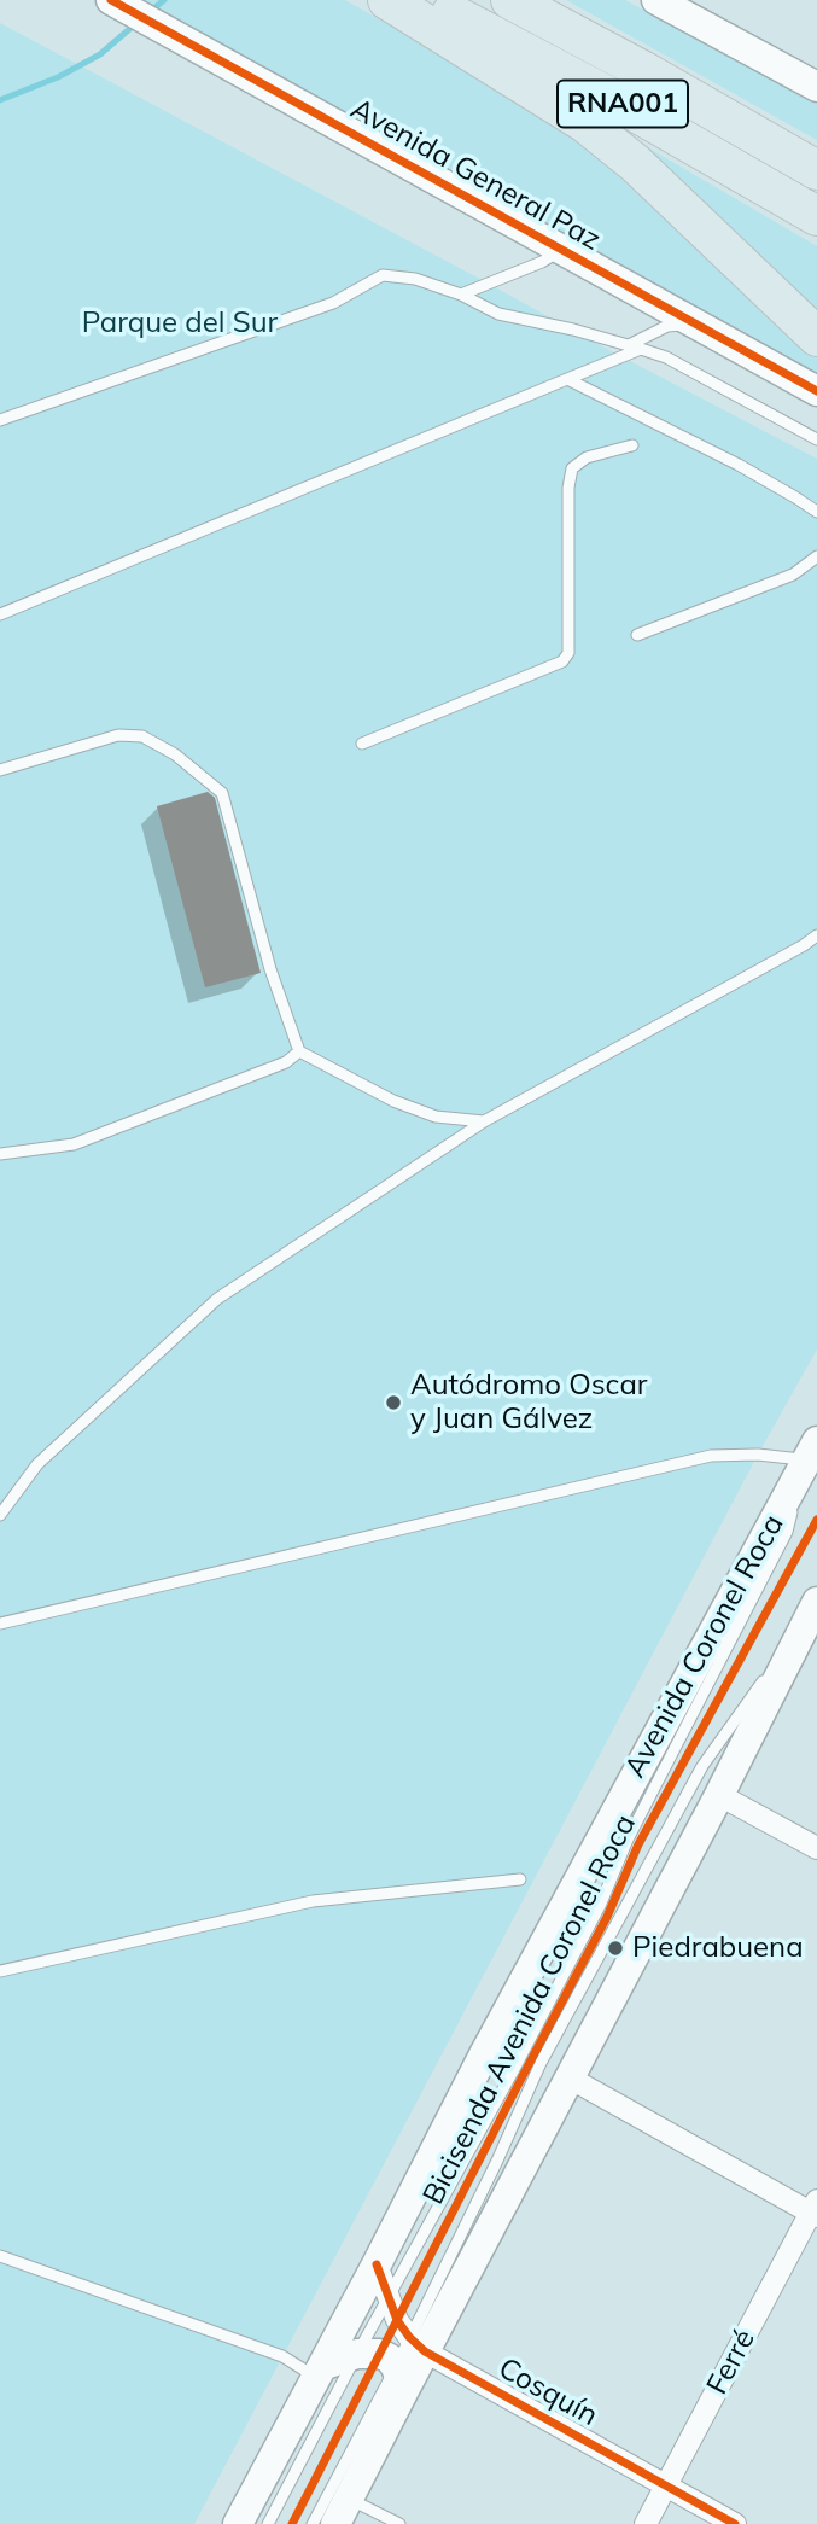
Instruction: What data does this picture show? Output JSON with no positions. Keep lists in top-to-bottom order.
{
  "streets": {
    "highway": ["RNA001"],
    "main road": ["Avenida General Paz", "Avenida Coronel Roca"],
    "street": ["Ferré", "Cosquín"],
    "cycle path": ["Bicisenda Avenida Coronel Roca"]
  },
  "crossings": [
    ["Ferré", "Cosquín"]
  ],
  "parks": ["Parque del Sur"],
  "places": ["Autódromo Oscar y Juan Gálvez", "Piedrabuena"]
}
